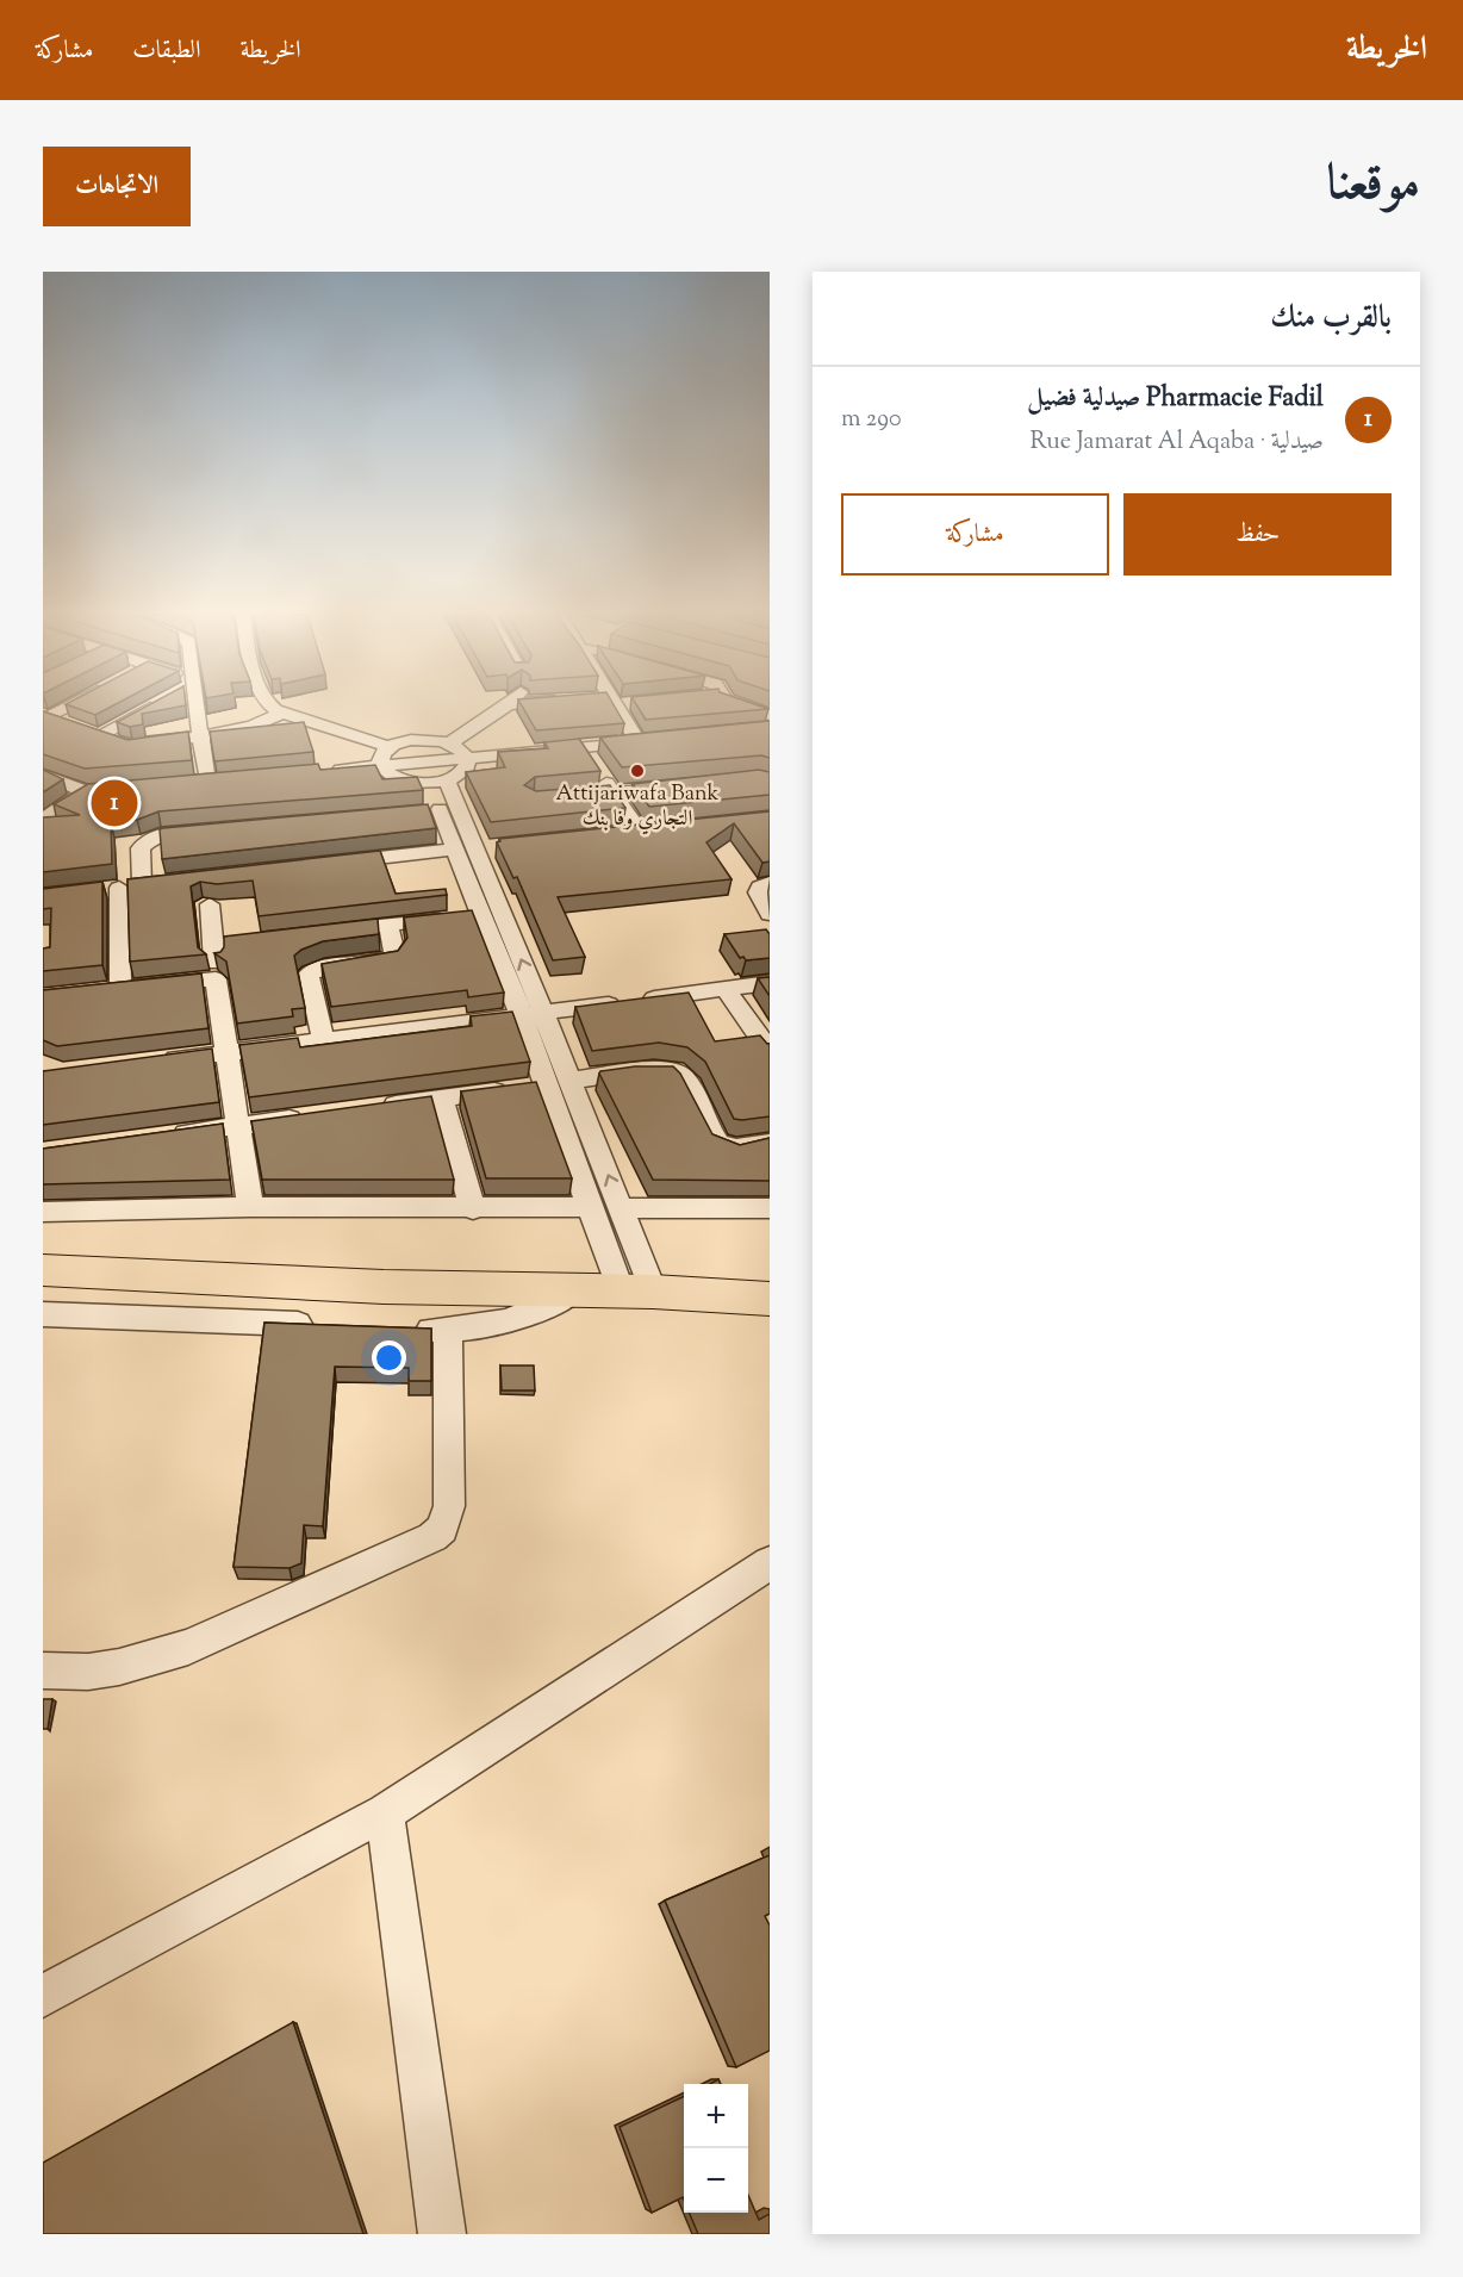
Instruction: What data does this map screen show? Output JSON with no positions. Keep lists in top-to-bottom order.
{
  "places": ["Attijariwafa Bank التجاري وفا بنك"],
  "page": {
    "header": "الخريطة",
    "nav": ["الخريطة", "الطبقات", "مشاركة"],
    "title": "موقعنا",
    "buttons": [
      "الاتجاهات",
      ["حفظ", "مشاركة"]
    ],
    "heading": "بالقرب منك",
    "list": [
      {
        "mark": "1",
        "name": "Pharmacie Fadil صيدلية فضيل",
        "note": "صيدلية · Rue Jamarat Al Aqaba",
        "value": "290 m"
      }
    ],
    "pins": "1",
    "map_buttons": ["+", "−"]
  }
}
